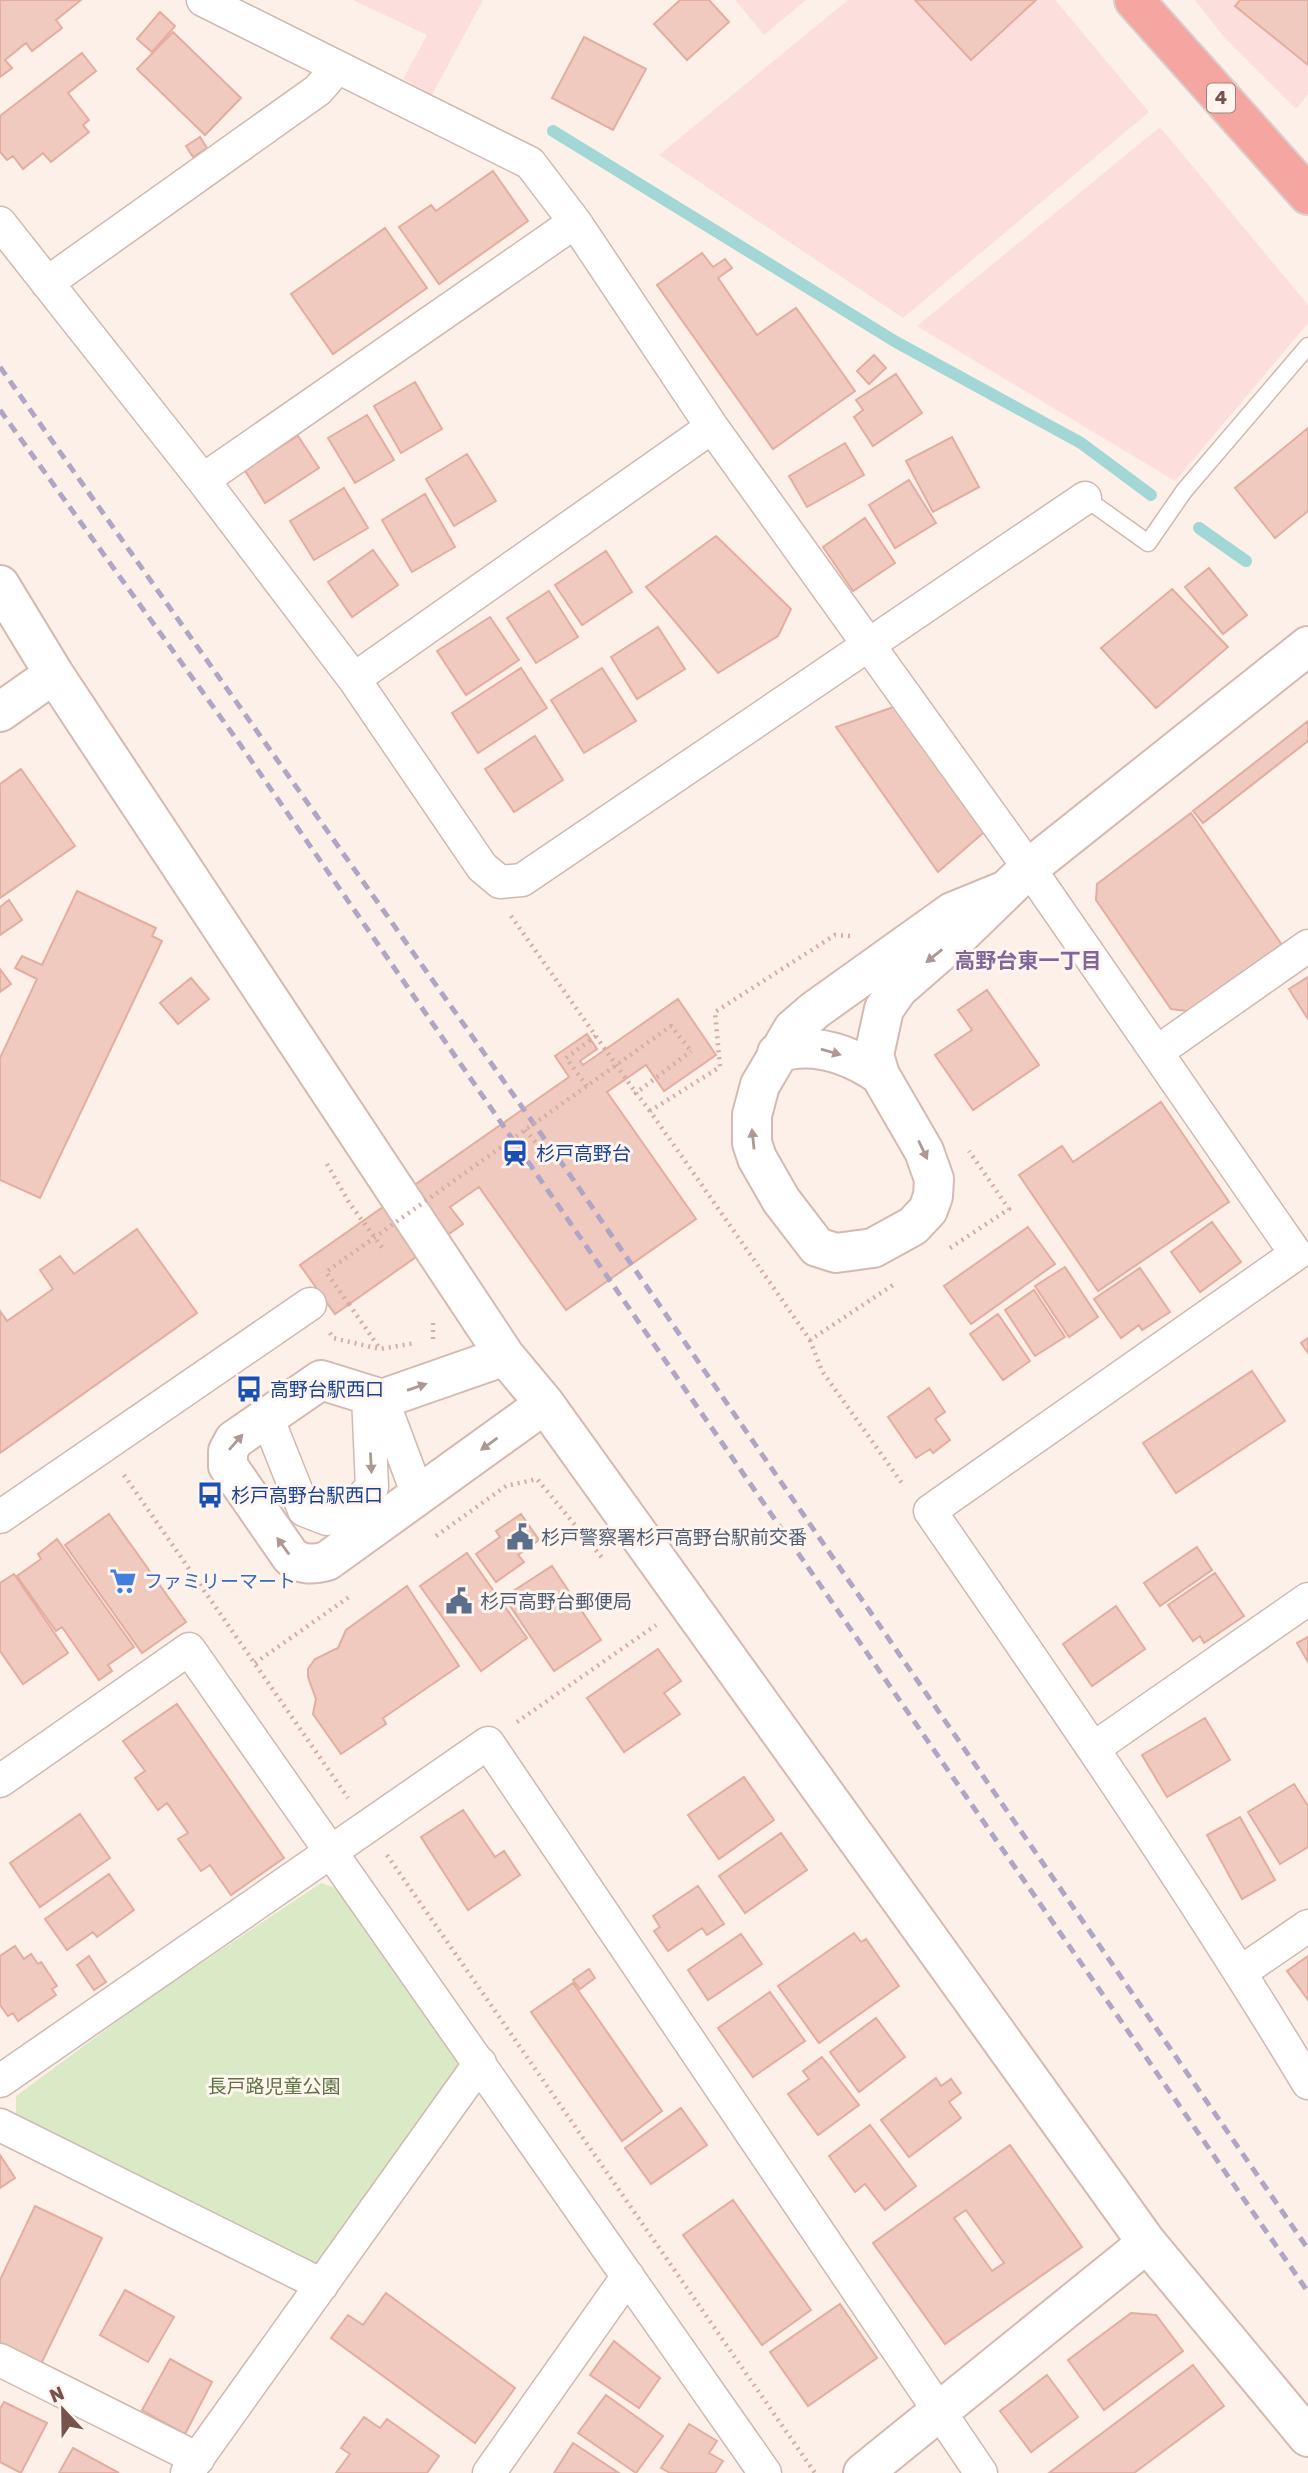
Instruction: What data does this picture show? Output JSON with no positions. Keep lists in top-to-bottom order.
{
  "streets": {
    "highway": ["4"]
  },
  "districts": ["高野台東一丁目"],
  "parks": ["長戸路児童公園"],
  "places": {
    "station": ["杉戸高野台"],
    "bus stop": ["高野台駅西口", "杉戸高野台駅西口"],
    "public building": ["杉戸警察署杉戸高野台駅前交番", "杉戸高野台郵便局"],
    "supermarket": ["ファミリーマート"]
  },
  "north": "top"
}
